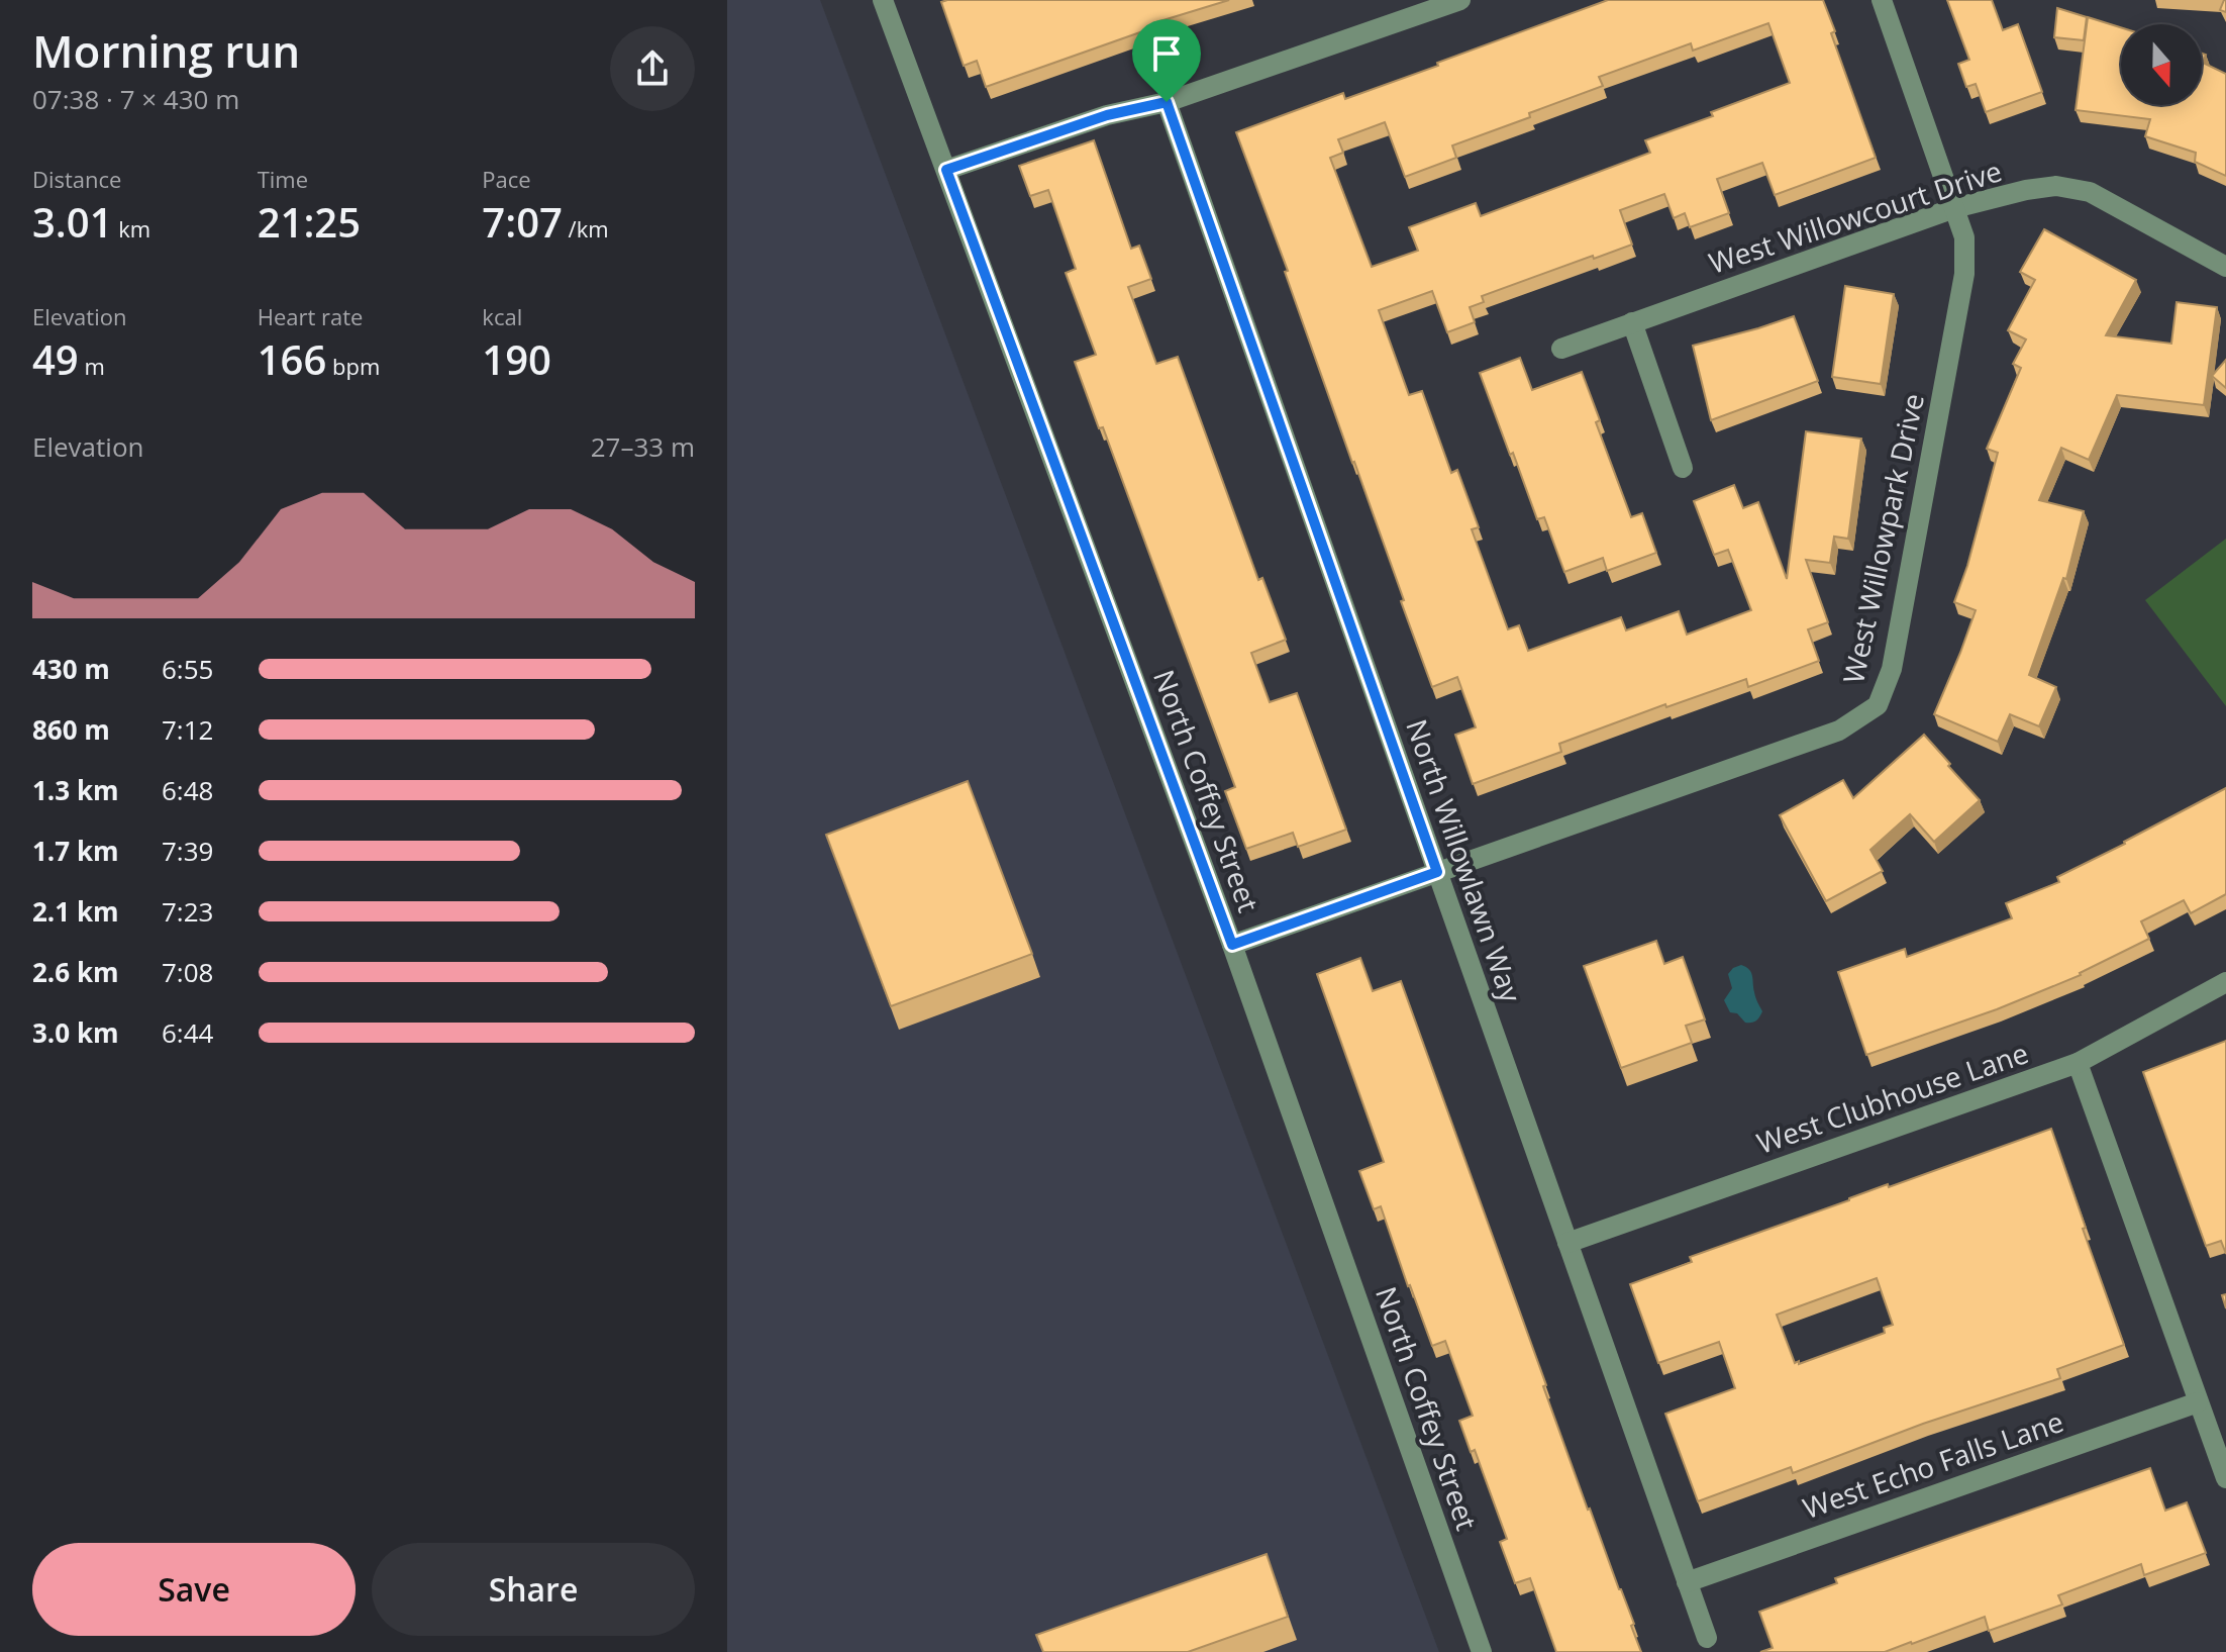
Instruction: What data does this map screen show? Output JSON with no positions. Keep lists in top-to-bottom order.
{
  "streets": {
    "street": [
      "West Willowcourt Drive",
      "West Willowpark Drive",
      "North Coffey Street",
      "North Willowlawn Way",
      "West Clubhouse Lane",
      "West Echo Falls Lane"
    ]
  },
  "crossings": [
    ["West Willowcourt Drive", "West Willowpark Drive"],
    ["West Willowpark Drive", "North Coffey Street"],
    ["West Willowpark Drive", "North Willowlawn Way"],
    ["North Willowlawn Way", "West Clubhouse Lane"],
    ["North Willowlawn Way", "West Echo Falls Lane"]
  ],
  "north": "bottom",
  "page": {
    "heading": ["Morning run", "07:38 · 7 × 430 m"],
    "stats": [
      ["Distance", "3.01 km"],
      ["Time", "21:25"],
      ["Pace", "7:07 /km"],
      ["Elevation", "49 m"],
      ["Heart rate", "166 bpm"],
      ["kcal", "190"]
    ],
    "chart": ["Elevation", "27–33 m"],
    "list": [
      {
        "name": "430 m",
        "note": "6:55"
      },
      {
        "name": "860 m",
        "note": "7:12"
      },
      {
        "name": "1.3 km",
        "note": "6:48"
      },
      {
        "name": "1.7 km",
        "note": "7:39"
      },
      {
        "name": "2.1 km",
        "note": "7:23"
      },
      {
        "name": "2.6 km",
        "note": "7:08"
      },
      {
        "name": "3.0 km",
        "note": "6:44"
      }
    ],
    "buttons": ["Save", "Share"]
  }
}
